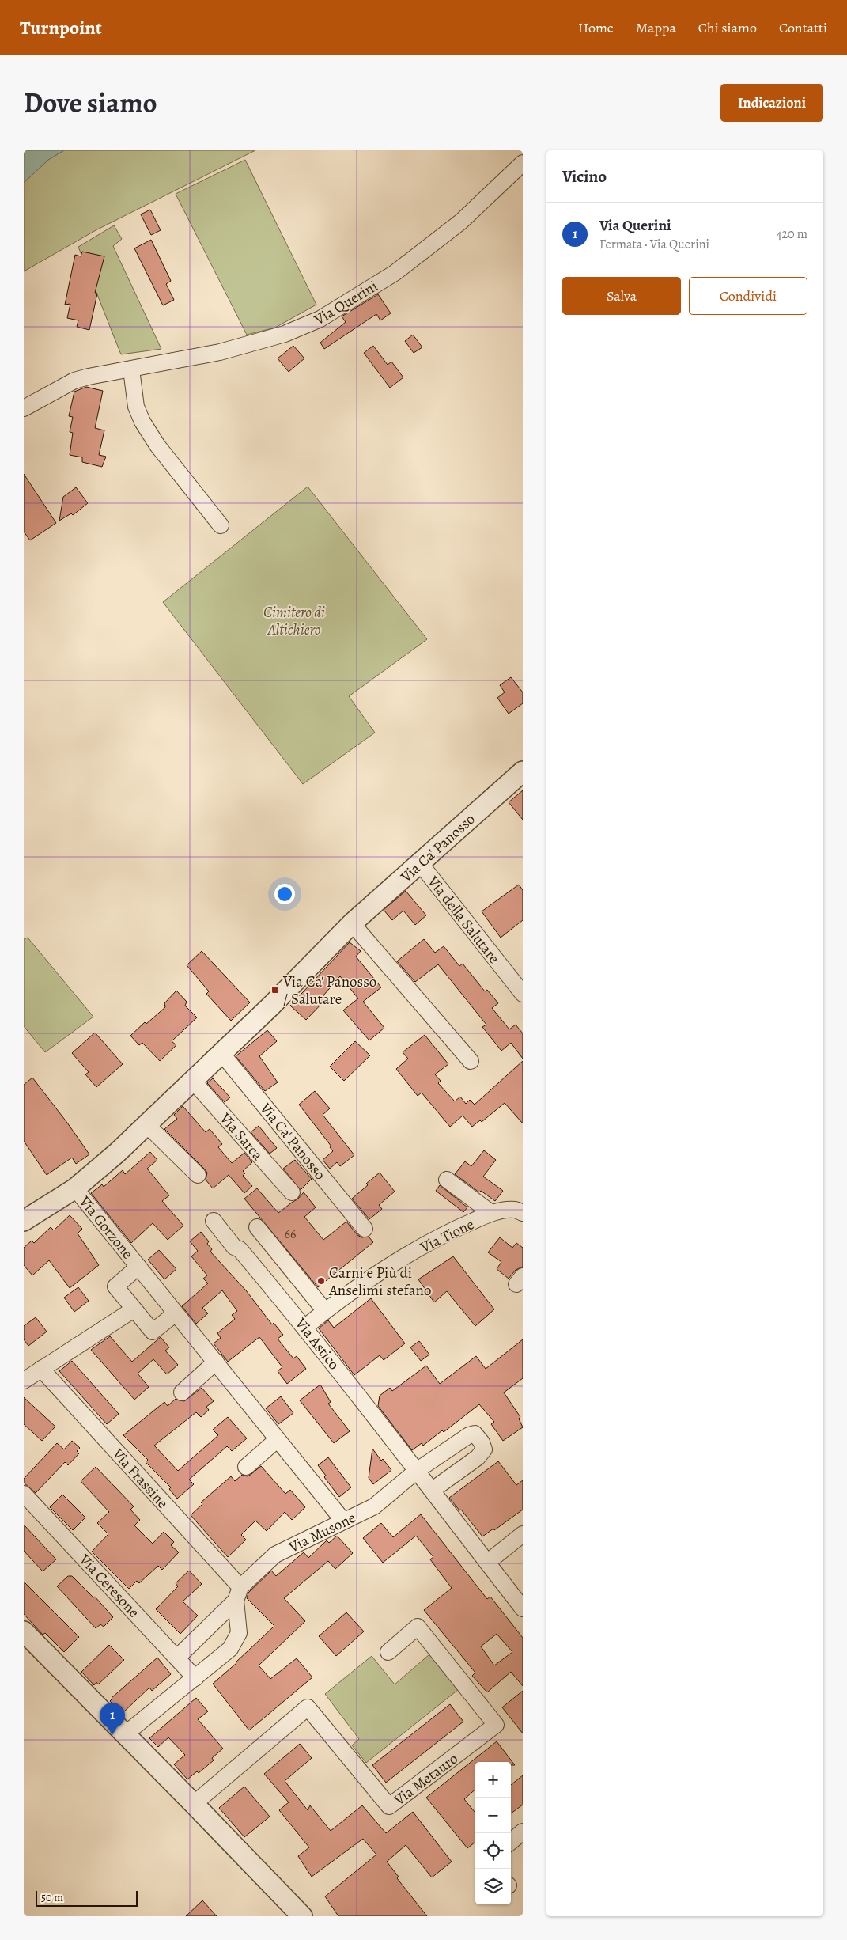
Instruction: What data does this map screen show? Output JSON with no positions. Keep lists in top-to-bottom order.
{
  "streets": {
    "street": [
      "Via Querini",
      "Via Ca' Panosso",
      "Via della Salutare",
      "Via Sarca",
      "Via Gorzone",
      "Via Tione",
      "Via Astico",
      "Via Frassine",
      "Via Musone",
      "Via Ceresone",
      "Via Metauro"
    ]
  },
  "crossings": [
    ["Via Ca' Panosso", "Via della Salutare"],
    ["Via Ca' Panosso", "Via Sarca"],
    ["Via Ca' Panosso", "Via Gorzone"],
    ["Via Gorzone", "Via Musone"],
    ["Via Tione", "Via Astico"],
    ["Via Astico", "Via Musone"],
    ["Via Frassine", "Via Musone"],
    ["Via Musone", "Via Ceresone"]
  ],
  "parks": ["Cimitero di Altichiero"],
  "places": {
    "transit": ["Via Ca' Panosso / Salutare"],
    "other": ["Carni e Più di Anselimi stefano"]
  },
  "house_numbers": ["66"],
  "scale_bar": "50 m",
  "page": {
    "header": "Turnpoint",
    "nav": [
      "Home",
      "Mappa",
      "Chi siamo",
      "Contatti"
    ],
    "title": "Dove siamo",
    "buttons": [
      "Indicazioni",
      ["Salva", "Condividi"]
    ],
    "heading": "Vicino",
    "list": [
      {
        "mark": "1",
        "name": "Via Querini",
        "note": "Fermata · Via Querini",
        "value": "420 m"
      }
    ],
    "pins": "1",
    "map_buttons": ["+", "−"],
    "scale": "50 m"
  }
}
